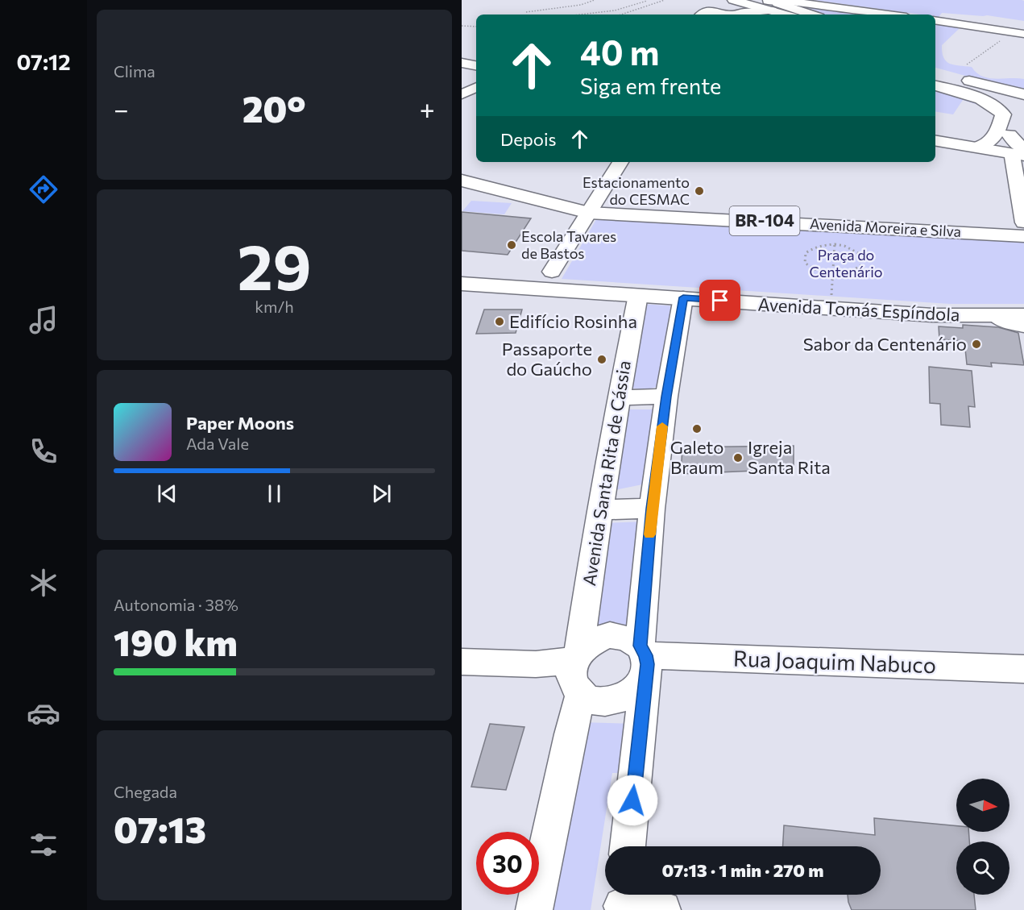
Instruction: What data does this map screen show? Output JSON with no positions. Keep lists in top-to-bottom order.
{
  "streets": {
    "main road": ["BR-104", "Avenida Moreira e Silva", "Avenida Tomás Espíndola"],
    "street": ["Avenida Santa Rita de Cássia", "Rua Joaquim Nabuco"]
  },
  "crossings": [
    ["Avenida Tomás Espíndola", "Avenida Santa Rita de Cássia"],
    ["Avenida Santa Rita de Cássia", "Rua Joaquim Nabuco"]
  ],
  "parks": ["Praça do Centenário"],
  "places": [
    "Estacionamento do CESMAC",
    "Escola Tavares de Bastos",
    "Edifício Rosinha",
    "Sabor da Centenário",
    "Passaporte do Gaúcho",
    "Galeto Braum",
    "Igreja Santa Rita"
  ],
  "north": "right",
  "page": {
    "tabs": "07:12",
    "tile": [
      "Clima",
      ["29", "km/h"],
      ["Autonomia · 38%", "190 km"],
      ["Chegada", "07:13"]
    ],
    "turn": ["40 m", "Siga em frente"],
    "heat": ["−", "20°", "+"],
    "then": "Depois",
    "song": ["Paper Moons", "Ada Vale"],
    "limit": "30",
    "trip": "07:13 · 1 min · 270 m"
  }
}
